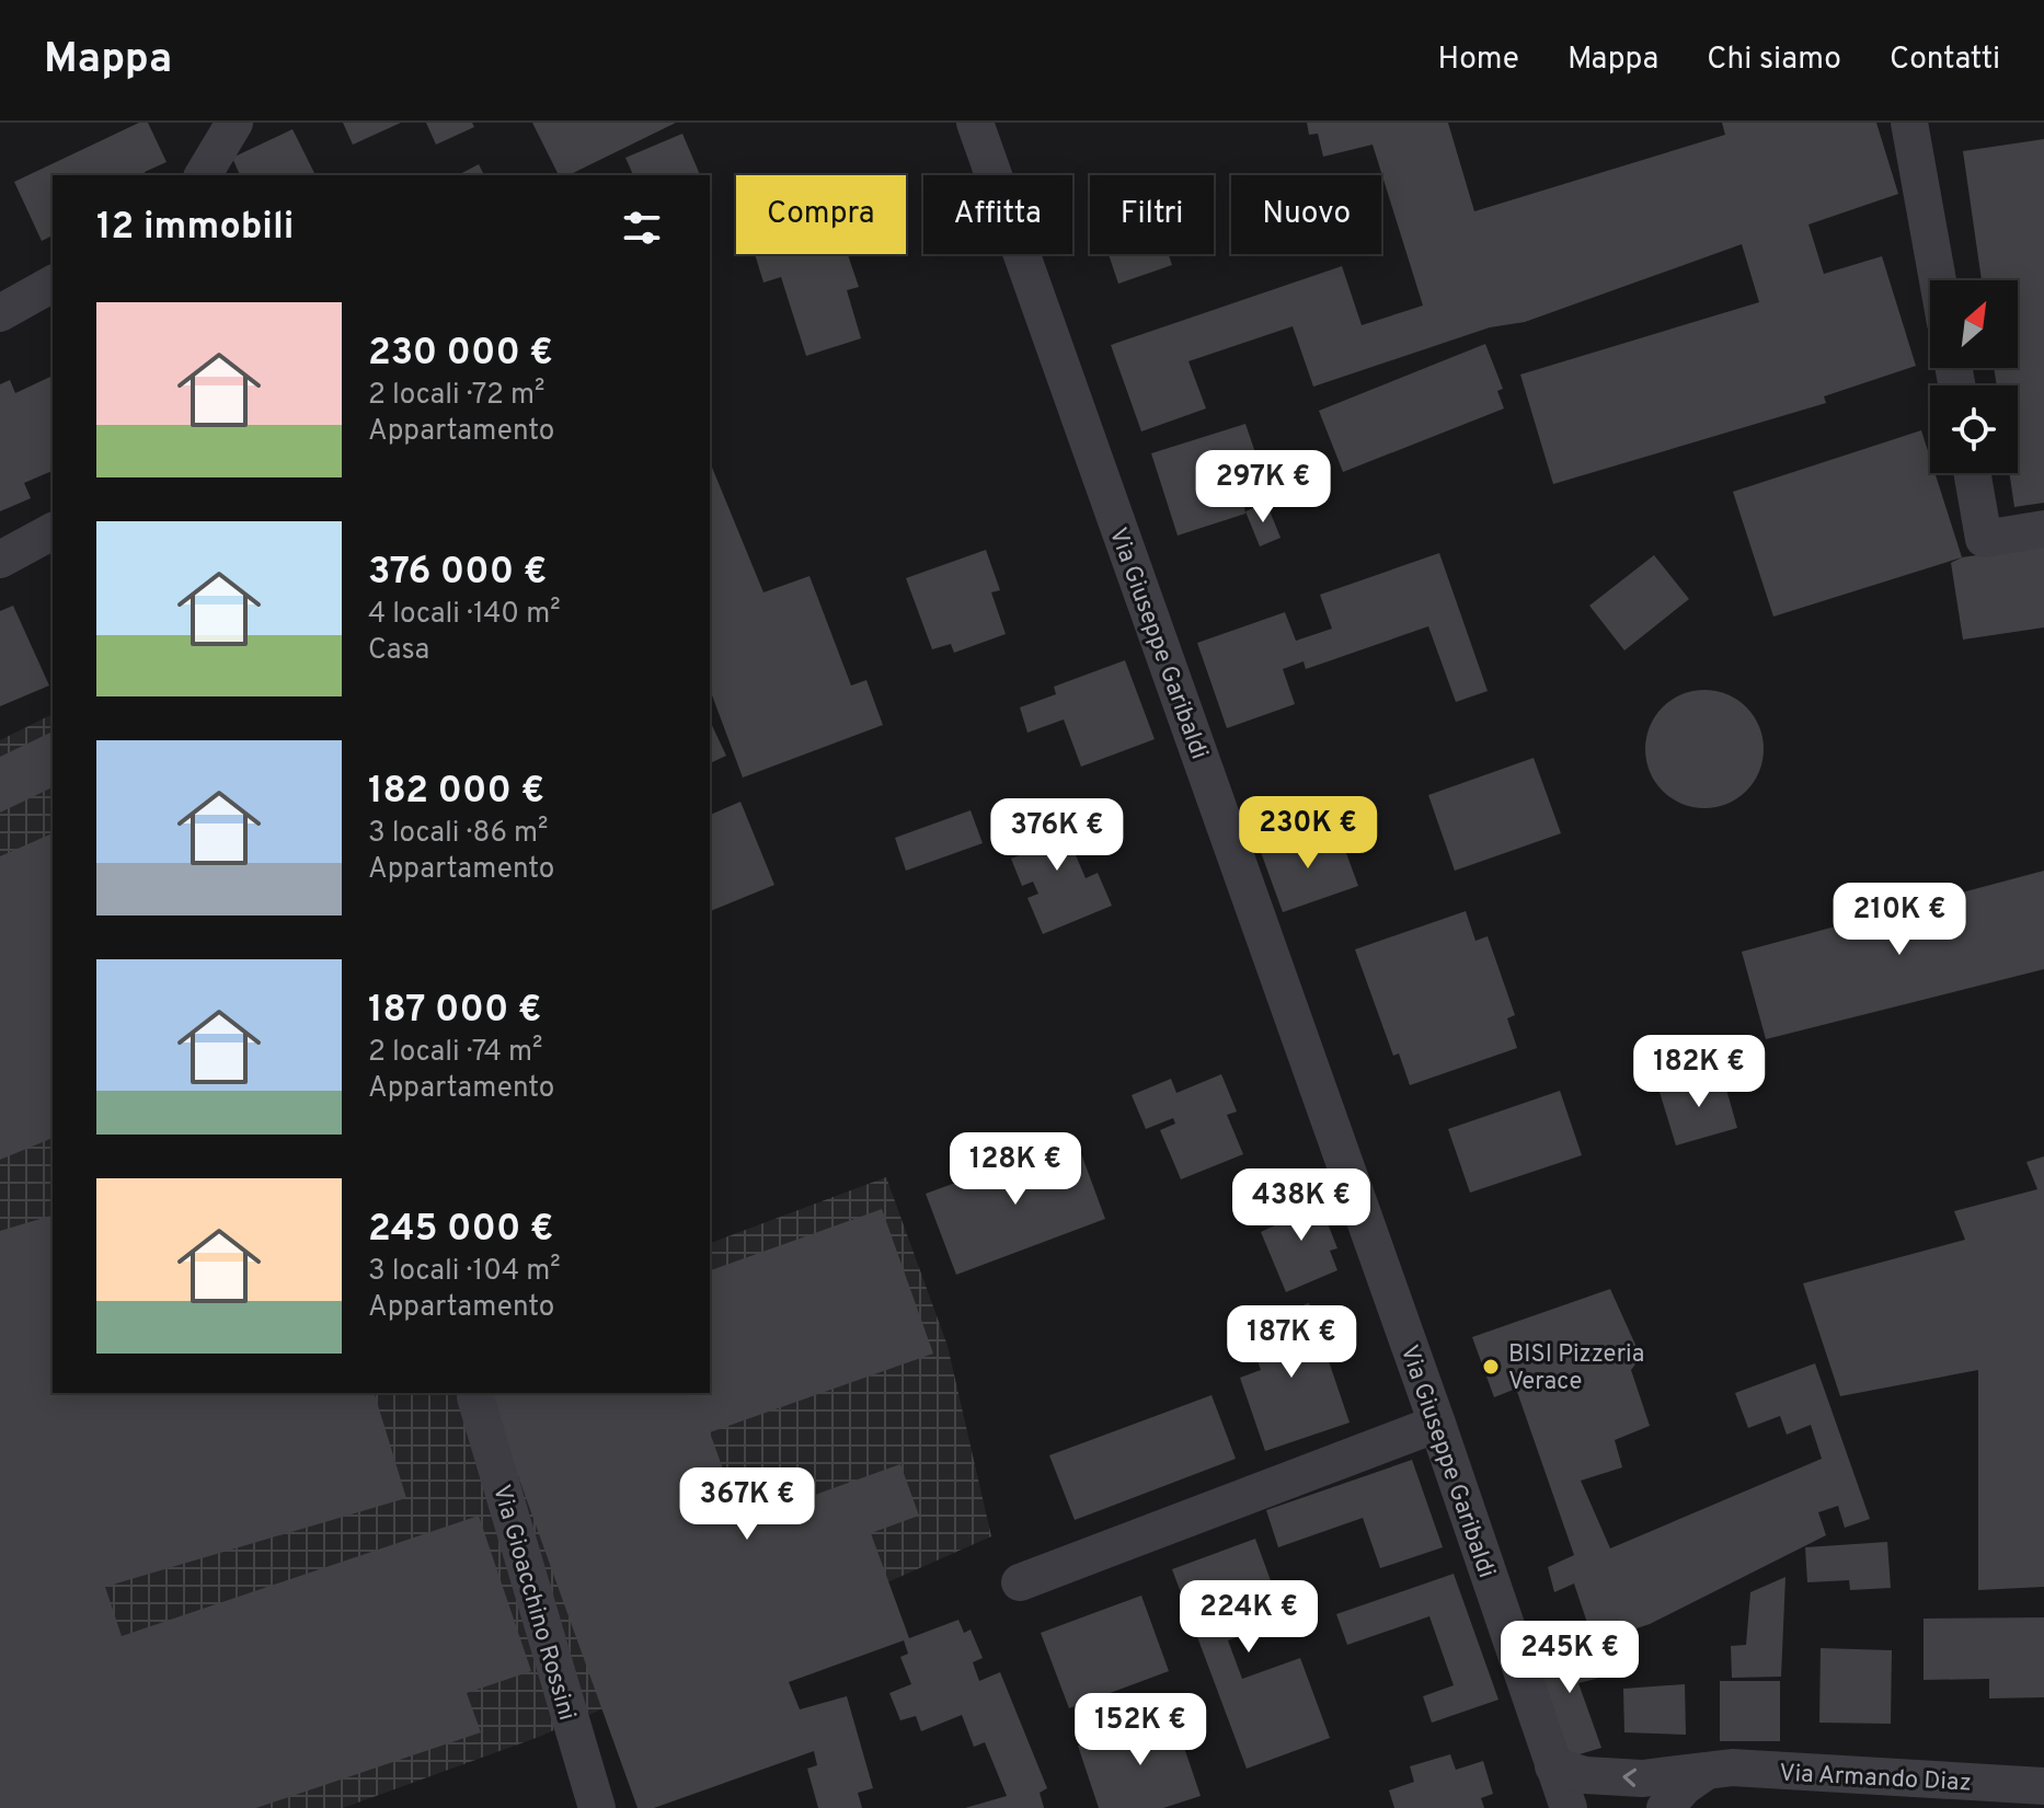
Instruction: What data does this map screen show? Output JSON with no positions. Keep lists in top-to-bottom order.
{
  "streets": {
    "street": ["Via Giuseppe Garibaldi", "Via Gioacchino Rossini", "Via Armando Diaz"]
  },
  "crossings": [
    ["Via Giuseppe Garibaldi", "Via Armando Diaz"]
  ],
  "places": ["BISI Pizzeria Verace"],
  "north": "top right",
  "page": {
    "header": "Mappa",
    "nav": [
      "Home",
      "Mappa",
      "Chi siamo",
      "Contatti"
    ],
    "chip": [
      "Compra",
      "Affitta",
      "Filtri",
      "Nuovo"
    ],
    "heading": "12 immobili",
    "list": [
      {
        "name": "230 000 €",
        "note": "2 locali · 72 m² · Appartamento"
      },
      {
        "name": "376 000 €",
        "note": "4 locali · 140 m² · Casa"
      },
      {
        "name": "182 000 €",
        "note": "3 locali · 86 m² · Appartamento"
      },
      {
        "name": "187 000 €",
        "note": "2 locali · 74 m² · Appartamento"
      },
      {
        "name": "245 000 €",
        "note": "3 locali · 104 m² · Appartamento"
      }
    ],
    "price": [
      "297K €",
      "230K €",
      "376K €",
      "210K €",
      "182K €",
      "128K €",
      "438K €",
      "187K €",
      "367K €",
      "224K €",
      "245K €",
      "152K €"
    ]
  }
}
